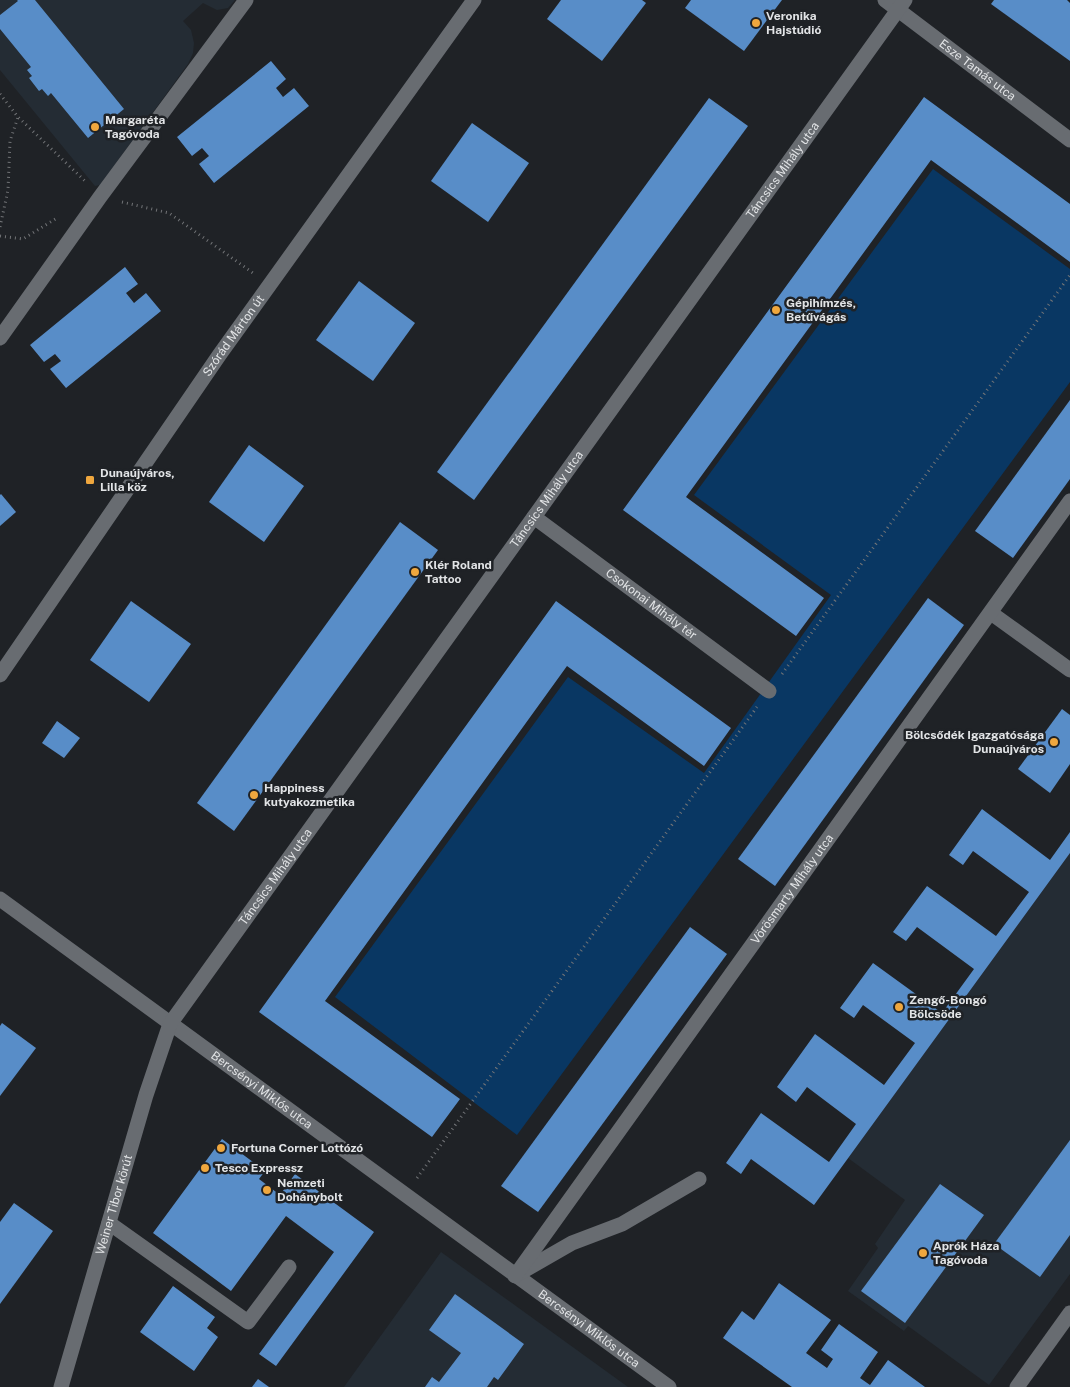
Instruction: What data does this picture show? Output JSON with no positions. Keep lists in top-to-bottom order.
{
  "streets": {
    "street": [
      "Esze Tamás utca",
      "Táncsics Mihály utca",
      "Szórád Márton út",
      "Csokonai Mihály tér",
      "Vörösmarty Mihály utca",
      "Bercsényi Miklós utca",
      "Weiner Tibor körút"
    ]
  },
  "crossings": [
    ["Esze Tamás utca", "Táncsics Mihály utca"],
    ["Táncsics Mihály utca", "Csokonai Mihály tér"],
    ["Táncsics Mihály utca", "Bercsényi Miklós utca"],
    ["Táncsics Mihály utca", "Weiner Tibor körút"],
    ["Vörösmarty Mihály utca", "Bercsényi Miklós utca"],
    ["Bercsényi Miklós utca", "Weiner Tibor körút"]
  ],
  "places": {
    "other": [
      "Veronika Hajstúdió",
      "Margaréta Tagóvoda",
      "Gépihímzés, Betűvágás",
      "Klér Roland Tattoo",
      "Bölcsődék Igazgatósága Dunaújváros",
      "Happiness kutyakozmetika",
      "Zengő-Bongó Bölcsöde",
      "Fortuna Corner Lottózó",
      "Tesco Expressz",
      "Nemzeti Dohánybolt",
      "Aprók Háza Tagóvoda"
    ],
    "transit": ["Dunaújváros, Lilla köz"]
  }
}
